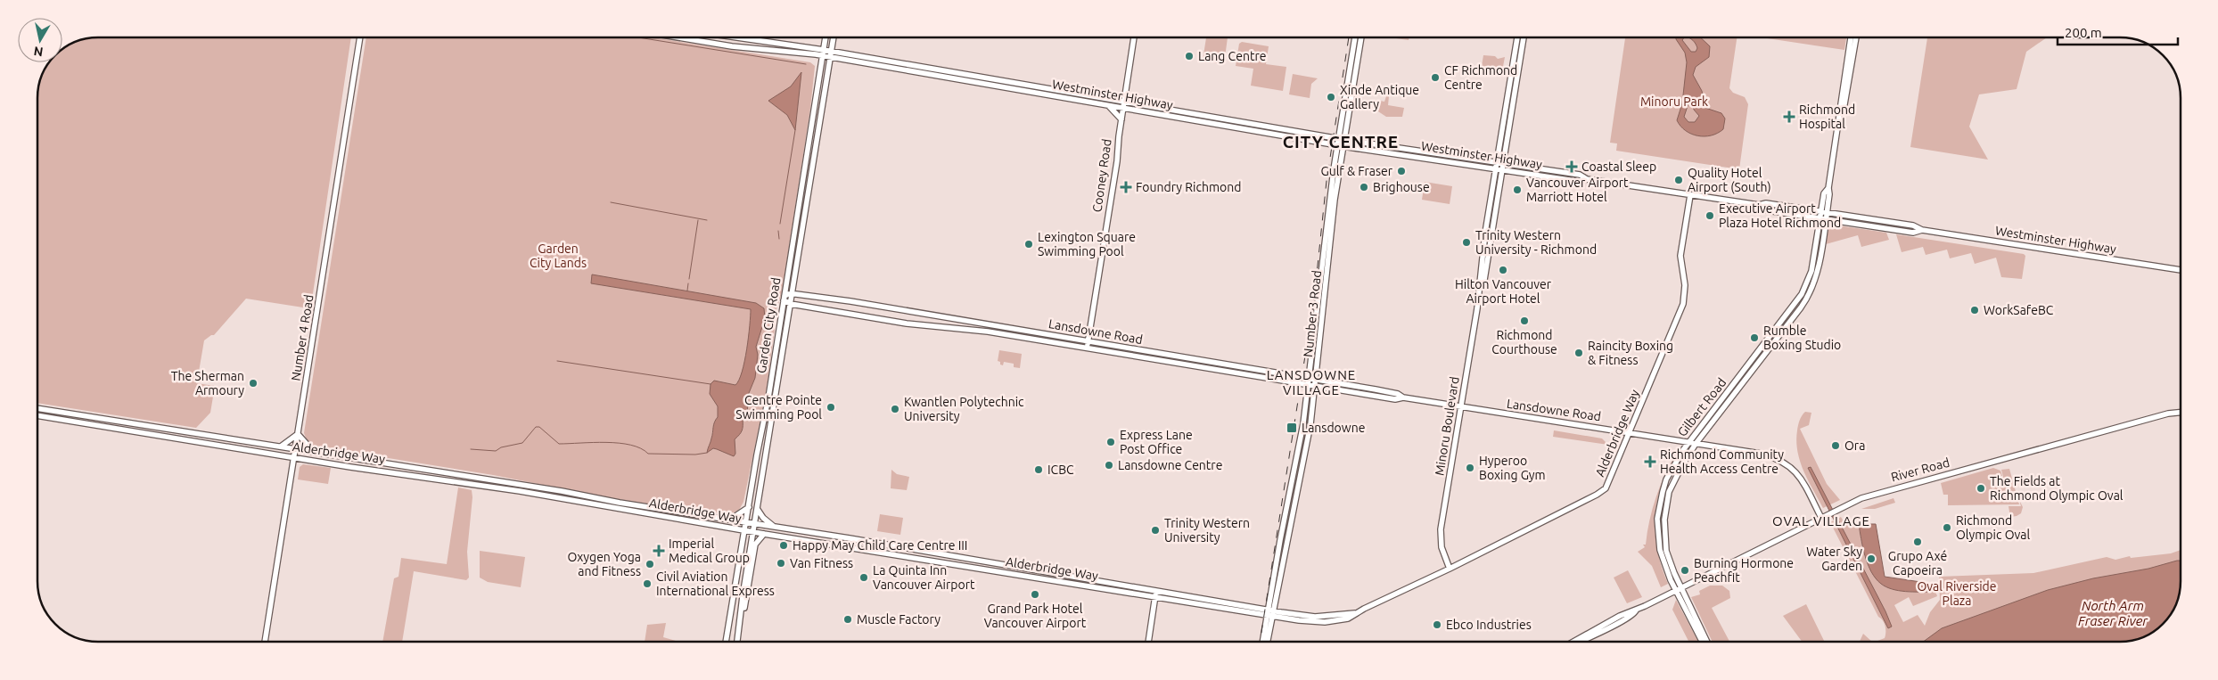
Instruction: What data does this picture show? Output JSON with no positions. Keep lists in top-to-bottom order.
{
  "streets": {
    "main road": [
      "Westminster Highway",
      "Cooney Road",
      "Number 3 Road",
      "Garden City Road",
      "Lansdowne Road",
      "Number 4 Road",
      "Gilbert Road",
      "Minoru Boulevard",
      "Alderbridge Way",
      "River Road"
    ]
  },
  "crossings": [
    ["Westminster Highway", "Cooney Road"],
    ["Westminster Highway", "Number 3 Road"],
    ["Westminster Highway", "Garden City Road"],
    ["Westminster Highway", "Gilbert Road"],
    ["Westminster Highway", "Minoru Boulevard"],
    ["Westminster Highway", "Alderbridge Way"],
    ["Cooney Road", "Lansdowne Road"],
    ["Number 3 Road", "Lansdowne Road"],
    ["Number 3 Road", "Alderbridge Way"],
    ["Garden City Road", "Lansdowne Road"],
    ["Garden City Road", "Alderbridge Way"],
    ["Lansdowne Road", "Gilbert Road"],
    ["Lansdowne Road", "Minoru Boulevard"],
    ["Lansdowne Road", "Alderbridge Way"],
    ["Lansdowne Road", "River Road"],
    ["Number 4 Road", "Alderbridge Way"],
    ["Gilbert Road", "River Road"],
    ["Minoru Boulevard", "Alderbridge Way"]
  ],
  "districts": ["CITY CENTRE", "LANSDOWNE VILLAGE", "OVAL VILLAGE"],
  "water": ["North Arm Fraser River"],
  "parks": ["Minoru Park", "Garden City Lands", "Oval Riverside Plaza"],
  "places": {
    "other": [
      "Lang Centre",
      "CF Richmond Centre",
      "Xinde Antique Gallery",
      "Gulf & Fraser",
      "Quality Hotel Airport (South)",
      "Brighouse",
      "Vancouver Airport Marriott Hotel",
      "Executive Airport Plaza Hotel Richmond",
      "Trinity Western University - Richmond",
      "Lexington Square Swimming Pool",
      "Hilton Vancouver Airport Hotel",
      "WorkSafeBC",
      "Richmond Courthouse",
      "Rumble Boxing Studio",
      "Raincity Boxing & Fitness",
      "The Sherman Armoury",
      "Centre Pointe Swimming Pool",
      "Kwantlen Polytechnic University",
      "Express Lane Post Office",
      "Ora",
      "Lansdowne Centre",
      "Hyperoo Boxing Gym",
      "ICBC",
      "The Fields at Richmond Olympic Oval",
      "Richmond Olympic Oval",
      "Trinity Western University",
      "Grupo Axé Capoeira",
      "Happy May Child Care Centre III",
      "Water Sky Garden",
      "Van Fitness",
      "Oxygen Yoga and Fitness",
      "Burning Hormone Peachfit",
      "La Quinta Inn Vancouver Airport",
      "Civil Aviation International Express",
      "Grand Park Hotel Vancouver Airport",
      "Muscle Factory",
      "Ebco Industries"
    ],
    "health": [
      "Richmond Hospital",
      "Coastal Sleep",
      "Foundry Richmond",
      "Richmond Community Health Access Centre",
      "Imperial Medical Group"
    ],
    "transit": ["Lansdowne"]
  },
  "scale_bar": "200 m",
  "north": "bottom"
}
